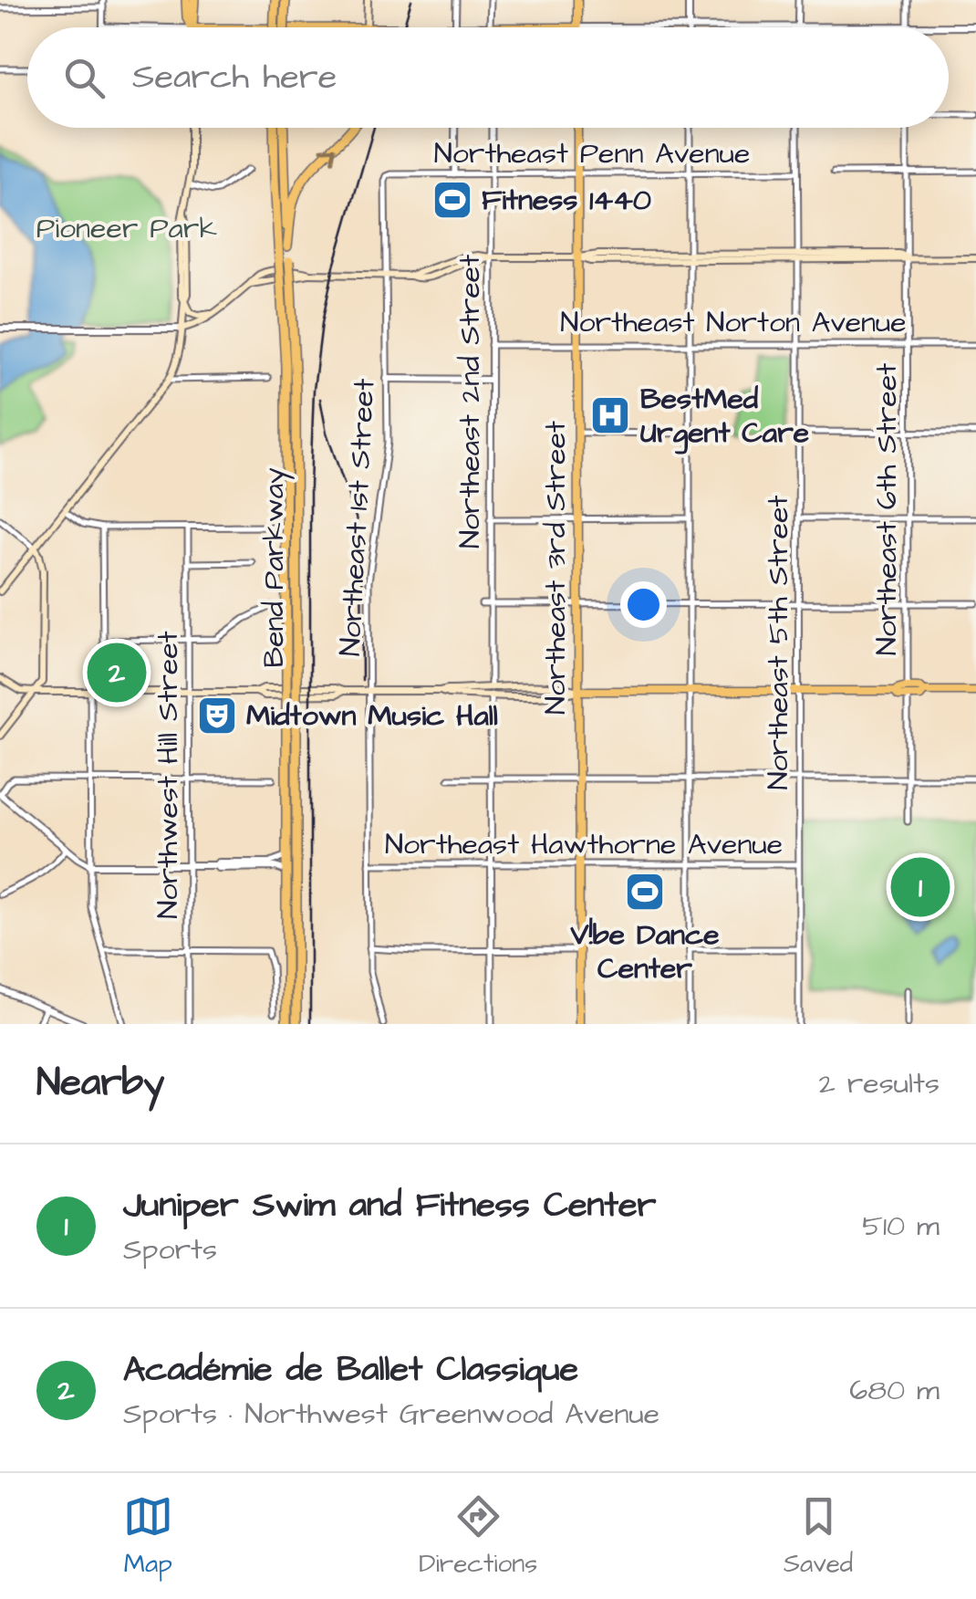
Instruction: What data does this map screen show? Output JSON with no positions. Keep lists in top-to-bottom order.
{
  "streets": {
    "highway": ["Bend Parkway"],
    "main road": ["Northeast 3rd Street"],
    "street": [
      "Northeast Penn Avenue",
      "Northeast Norton Avenue",
      "Northeast 2nd Street",
      "Northeast 6th Street",
      "Northeast 1st Street",
      "Northeast 5th Street",
      "Northwest Hill Street",
      "Northeast Hawthorne Avenue"
    ]
  },
  "crossings": [
    ["Northeast Penn Avenue", "Northeast 2nd Street"],
    ["Northeast Penn Avenue", "Northeast 1st Street"],
    ["Northeast Penn Avenue", "Northeast 3rd Street"],
    ["Northeast Penn Avenue", "Northeast 5th Street"],
    ["Northeast Norton Avenue", "Northeast 2nd Street"],
    ["Northeast Norton Avenue", "Northeast 6th Street"],
    ["Northeast Norton Avenue", "Northeast 3rd Street"],
    ["Northeast Norton Avenue", "Northeast 5th Street"],
    ["Northeast 2nd Street", "Northeast Hawthorne Avenue"],
    ["Northeast 1st Street", "Northeast Hawthorne Avenue"],
    ["Northeast 3rd Street", "Northeast Hawthorne Avenue"],
    ["Northeast 5th Street", "Northeast Hawthorne Avenue"]
  ],
  "parks": ["Pioneer Park"],
  "places": {
    "sports": ["Fitness 1440", "V!be Dance Center"],
    "hospital": ["BestMed Urgent Care"],
    "theatre": ["Midtown Music Hall"]
  },
  "page": {
    "search": "Search here",
    "pins": ["2", "1"],
    "heading": ["Nearby", "2 results"],
    "list": [
      {
        "mark": "1",
        "name": "Juniper Swim and Fitness Center",
        "note": "Sports",
        "value": "510 m"
      },
      {
        "mark": "2",
        "name": "Académie de Ballet Classique",
        "note": "Sports · Northwest Greenwood Avenue",
        "value": "680 m"
      }
    ],
    "nav": ["Map", "Directions", "Saved"]
  }
}
